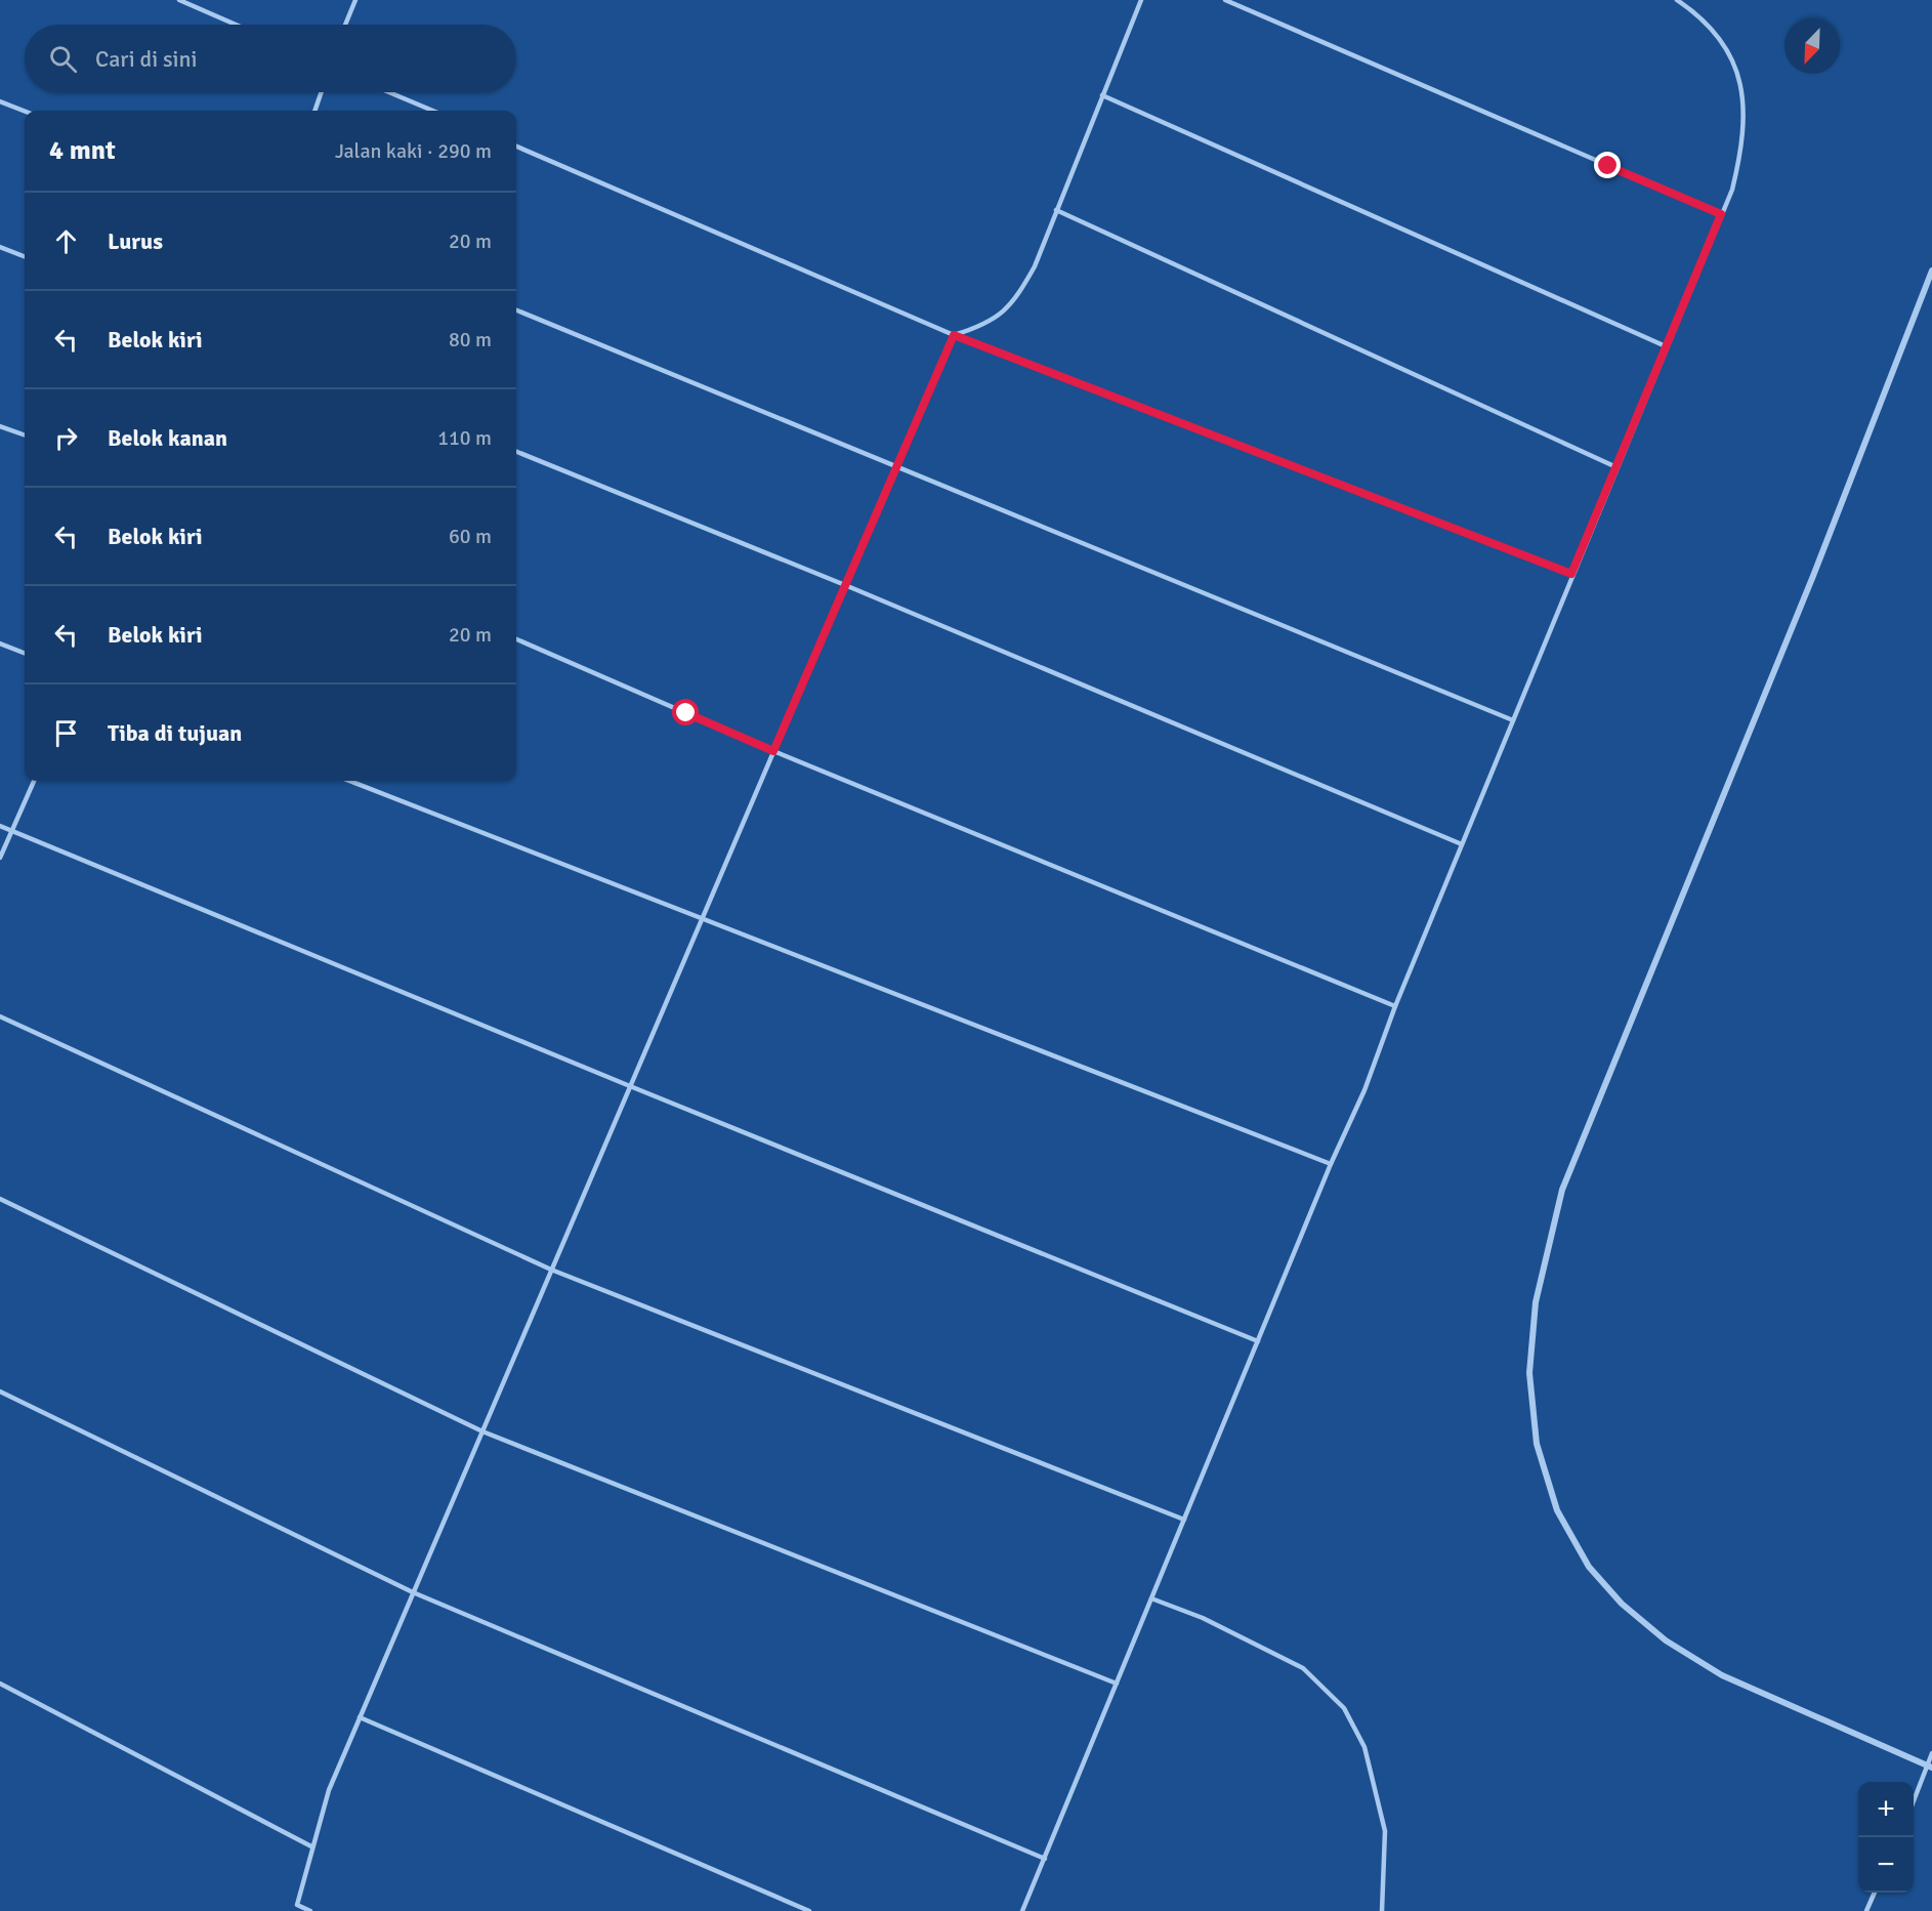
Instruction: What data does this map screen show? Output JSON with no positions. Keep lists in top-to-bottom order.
{
  "north": "bottom left",
  "page": {
    "search": "Cari di sini",
    "heading": ["4 mnt", "Jalan kaki · 290 m"],
    "list": [
      ["Lurus", "20 m"],
      ["Belok kiri", "80 m"],
      ["Belok kanan", "110 m"],
      ["Belok kiri", "60 m"],
      ["Belok kiri", "20 m"],
      "Tiba di tujuan"
    ],
    "map_buttons": ["+", "−"]
  }
}
